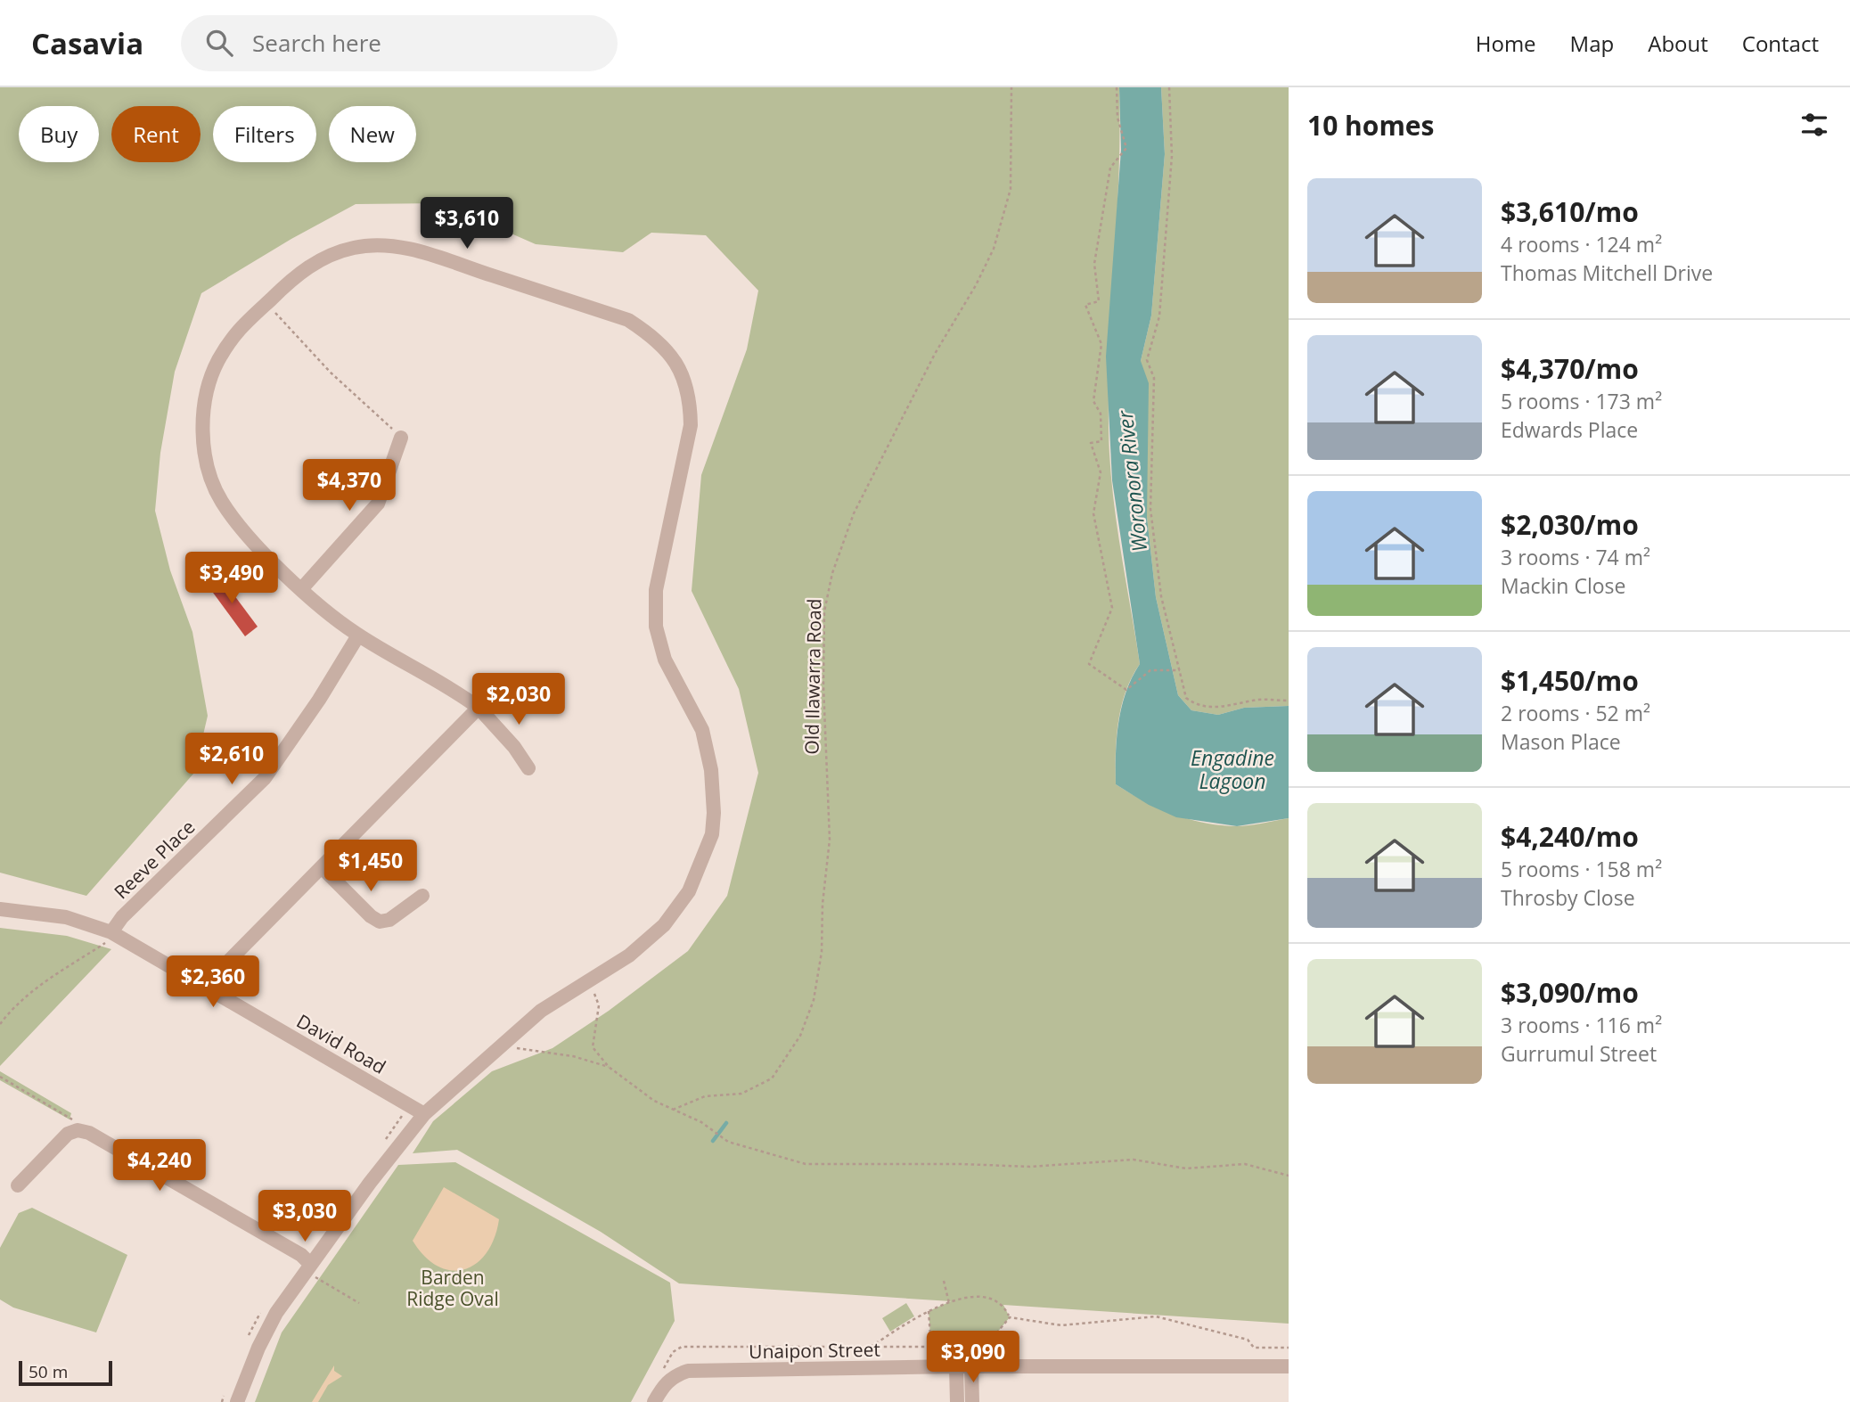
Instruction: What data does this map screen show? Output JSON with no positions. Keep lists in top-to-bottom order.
{
  "streets": {
    "street": ["Reeve Place", "David Road", "Unaipon Street"],
    "path": ["Old Ilawarra Road"]
  },
  "crossings": [
    ["Reeve Place", "David Road"]
  ],
  "water": ["Woronora River", "Engadine Lagoon"],
  "parks": ["Barden Ridge Oval"],
  "scale_bar": "50 m",
  "page": {
    "header": "Casavia",
    "search": "Search here",
    "nav": [
      "Home",
      "Map",
      "About",
      "Contact"
    ],
    "heading": "10 homes",
    "chip": [
      "Buy",
      "Rent",
      "Filters",
      "New"
    ],
    "list": [
      {
        "name": "$3,610/mo",
        "note": "4 rooms · 124 m² · Thomas Mitchell Drive"
      },
      {
        "name": "$4,370/mo",
        "note": "5 rooms · 173 m² · Edwards Place"
      },
      {
        "name": "$2,030/mo",
        "note": "3 rooms · 74 m² · Mackin Close"
      },
      {
        "name": "$1,450/mo",
        "note": "2 rooms · 52 m² · Mason Place"
      },
      {
        "name": "$4,240/mo",
        "note": "5 rooms · 158 m² · Throsby Close"
      },
      {
        "name": "$3,090/mo",
        "note": "3 rooms · 116 m² · Gurrumul Street"
      }
    ],
    "price": [
      "$3,610",
      "$4,370",
      "$3,490",
      "$2,030",
      "$2,610",
      "$1,450",
      "$2,360",
      "$4,240",
      "$3,030",
      "$3,090"
    ],
    "scale": "50 m"
  }
}
